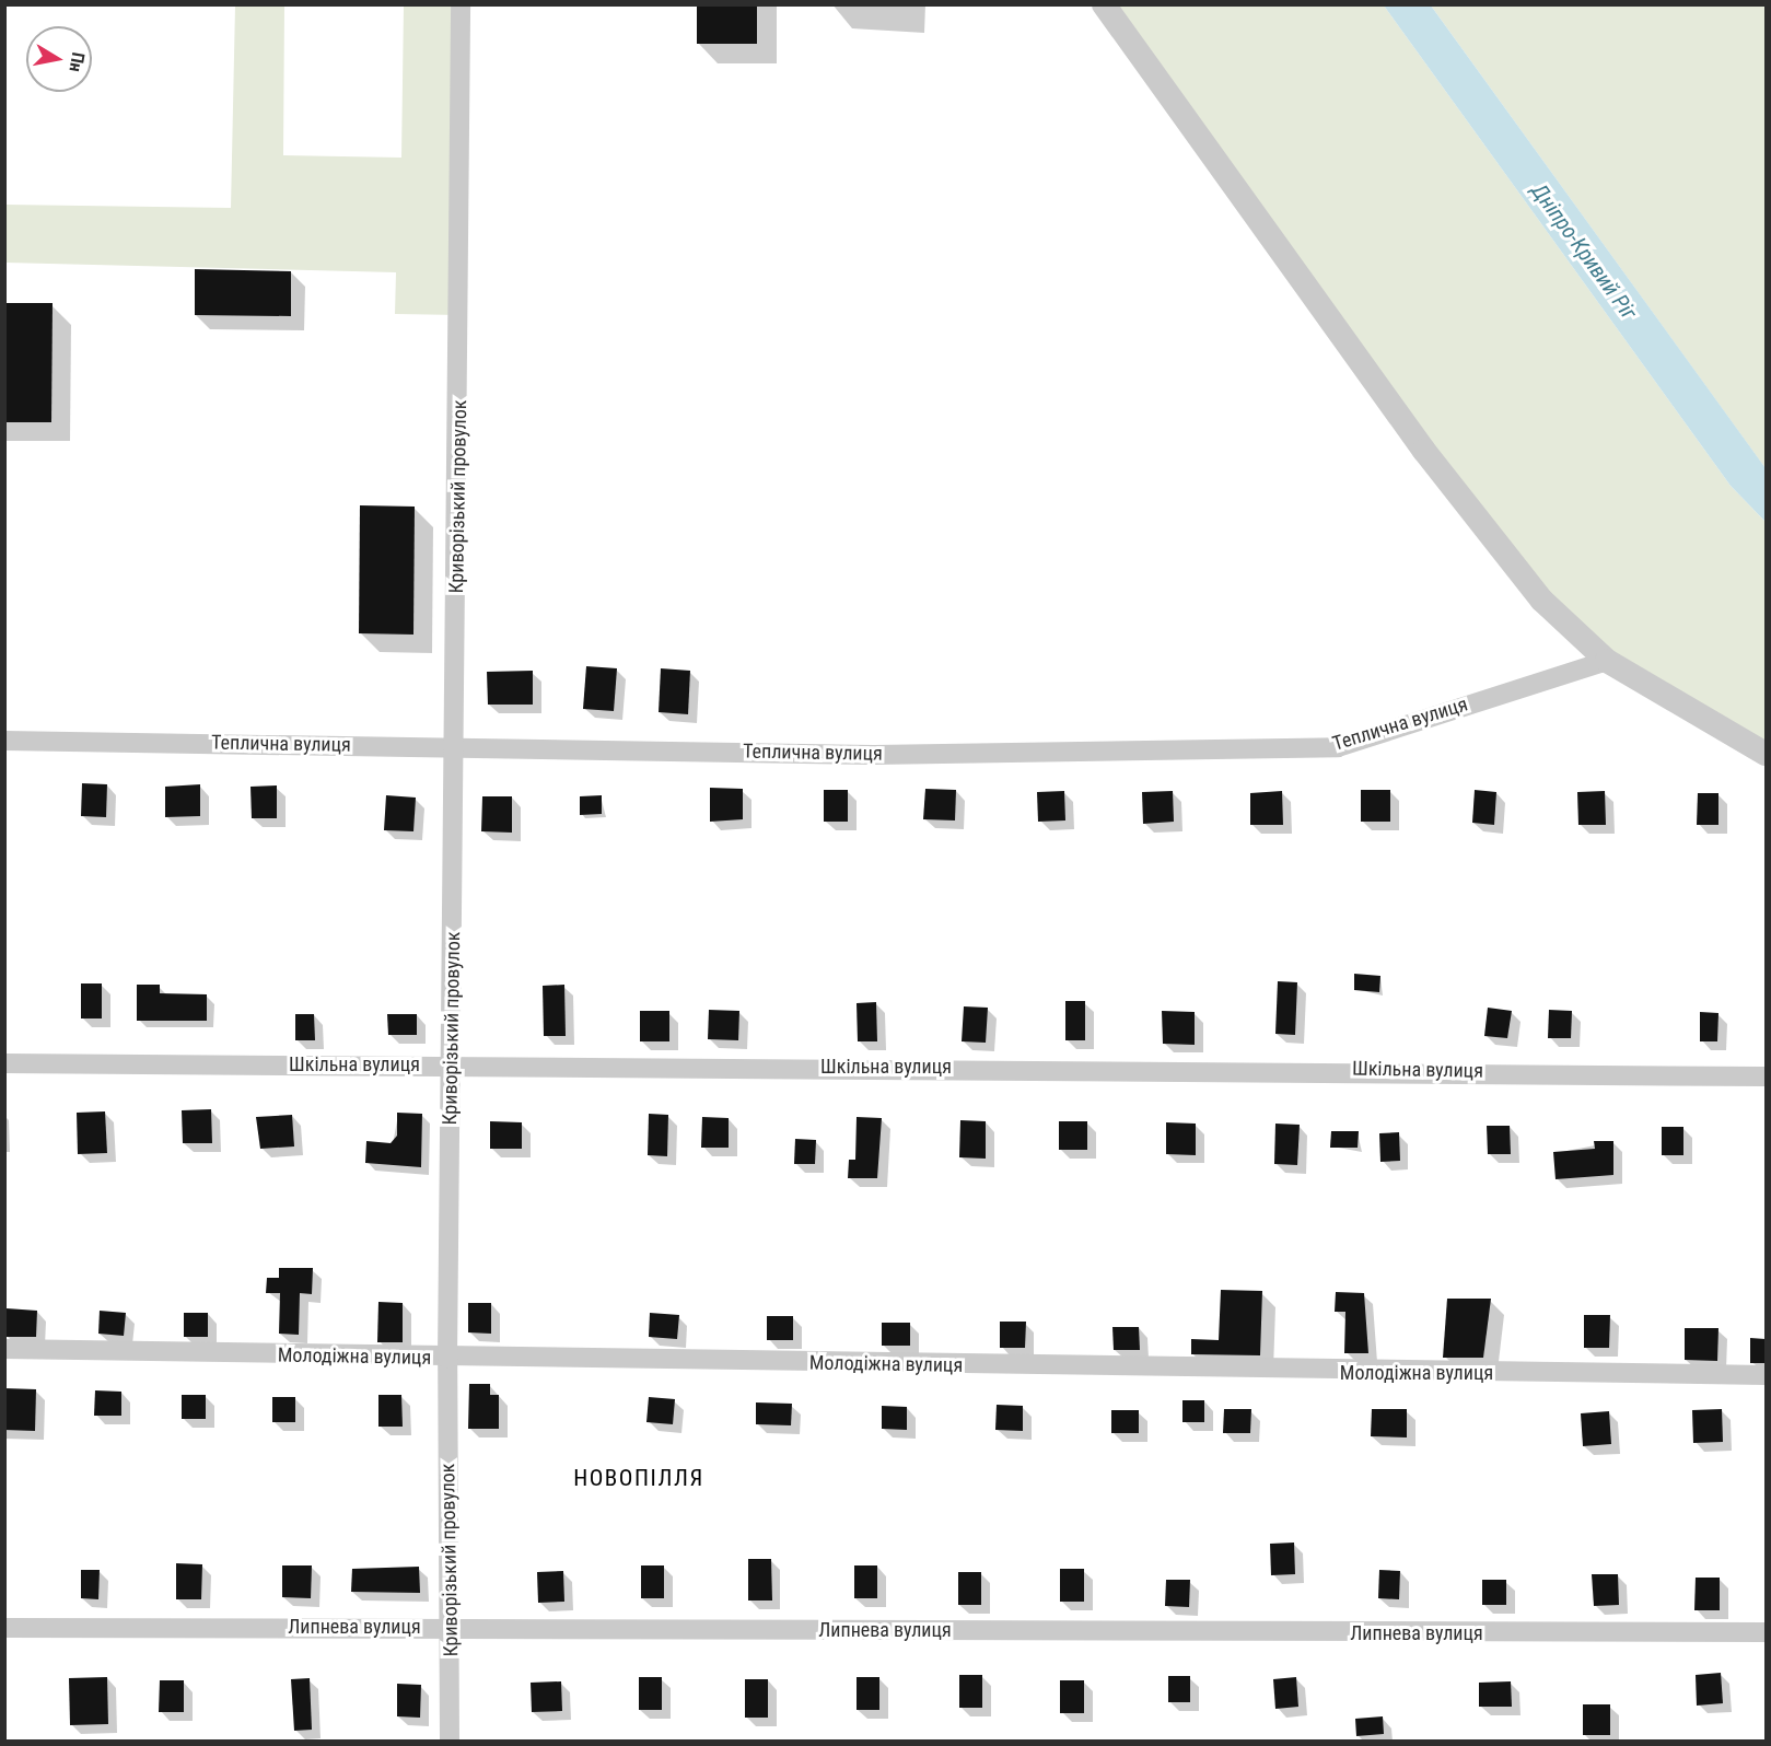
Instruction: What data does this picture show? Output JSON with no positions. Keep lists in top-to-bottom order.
{
  "streets": {
    "street": [
      "Криворізький провулок",
      "Теплична вулиця",
      "Шкільна вулиця",
      "Молодіжна вулиця",
      "Липнева вулиця"
    ]
  },
  "crossings": [
    ["Криворізький провулок", "Теплична вулиця"],
    ["Криворізький провулок", "Шкільна вулиця"],
    ["Криворізький провулок", "Молодіжна вулиця"],
    ["Криворізький провулок", "Липнева вулиця"]
  ],
  "districts": ["НОВОПІЛЛЯ"],
  "water": ["Дніпро-Кривий Ріг"],
  "north": "right"
}
